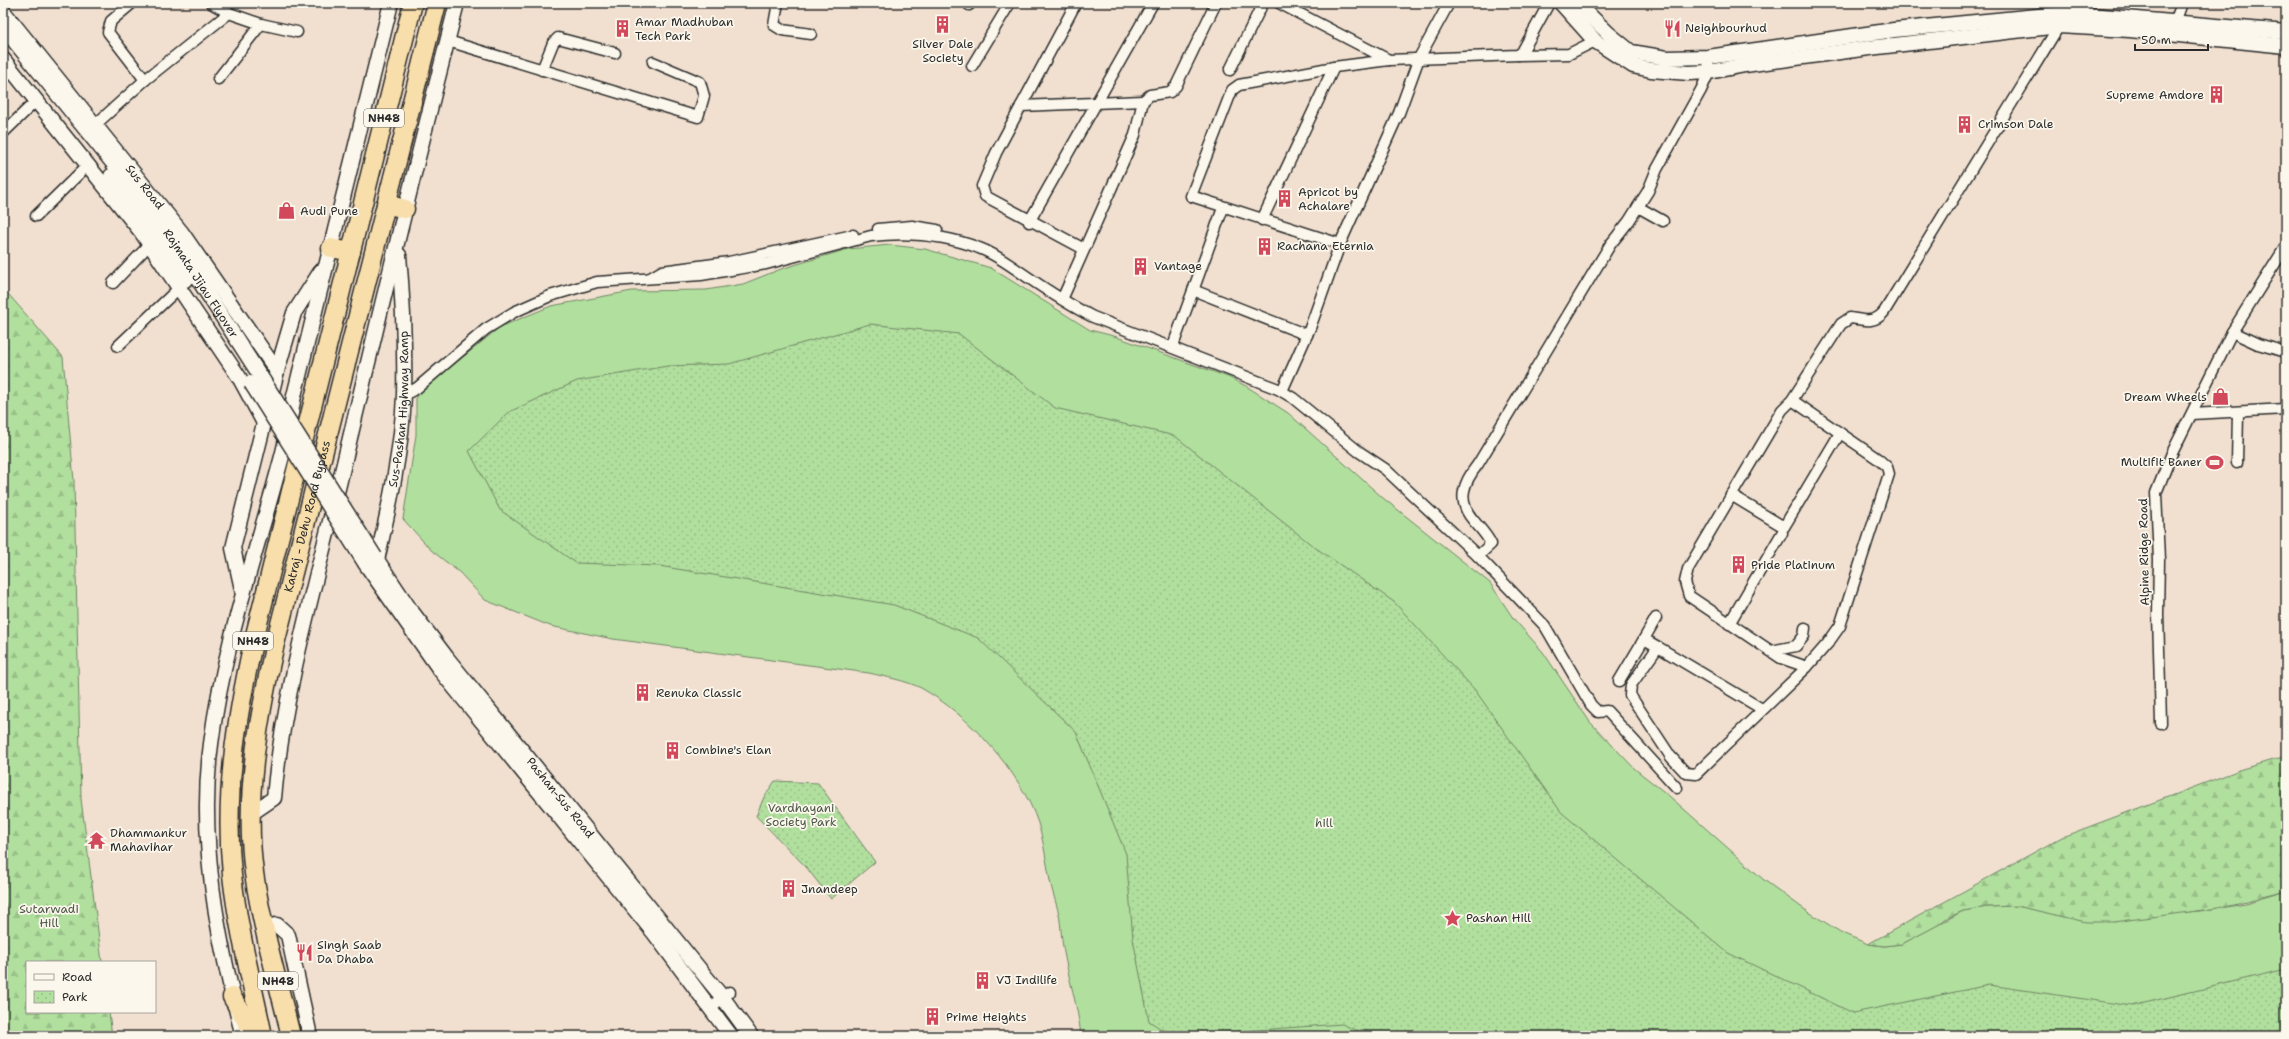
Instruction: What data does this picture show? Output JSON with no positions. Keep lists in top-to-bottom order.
{
  "streets": {
    "highway": ["NH48", "Katraj - Dehu Road Bypass"],
    "street": [
      "Sus Road",
      "Rajmata Jijau Flyover",
      "Sus-Pashan Highway Ramp",
      "Alpine Ridge Road",
      "Pashan-Sus Road"
    ]
  },
  "crossings": [
    ["Rajmata Jijau Flyover", "Sus-Pashan Highway Ramp"],
    ["Rajmata Jijau Flyover", "Pashan-Sus Road"],
    ["Sus-Pashan Highway Ramp", "Pashan-Sus Road"]
  ],
  "parks": ["Vardhayani Society Park", "hill", "Sutarwadi Hill"],
  "places": {
    "building": [
      "Silver Dale Society",
      "Amar Madhuban Tech Park",
      "Supreme Amdore",
      "Crimson Dale",
      "Apricot by Achalare",
      "Rachana Eternia",
      "Vantage",
      "Pride Platinum",
      "Renuka Classic",
      "Combine's Elan",
      "Jnandeep",
      "VJ Indilife",
      "Prime Heights"
    ],
    "restaurant": ["Neighbourhud", "Singh Saab Da Dhaba"],
    "shop": ["Audi Pune", "Dream Wheels"],
    "sports": ["Multifit Baner"],
    "temple": ["Dhammankur Mahavihar"],
    "place": ["Pashan Hill"]
  },
  "legend": ["Road", "Park"],
  "scale_bar": "50 m"
}
